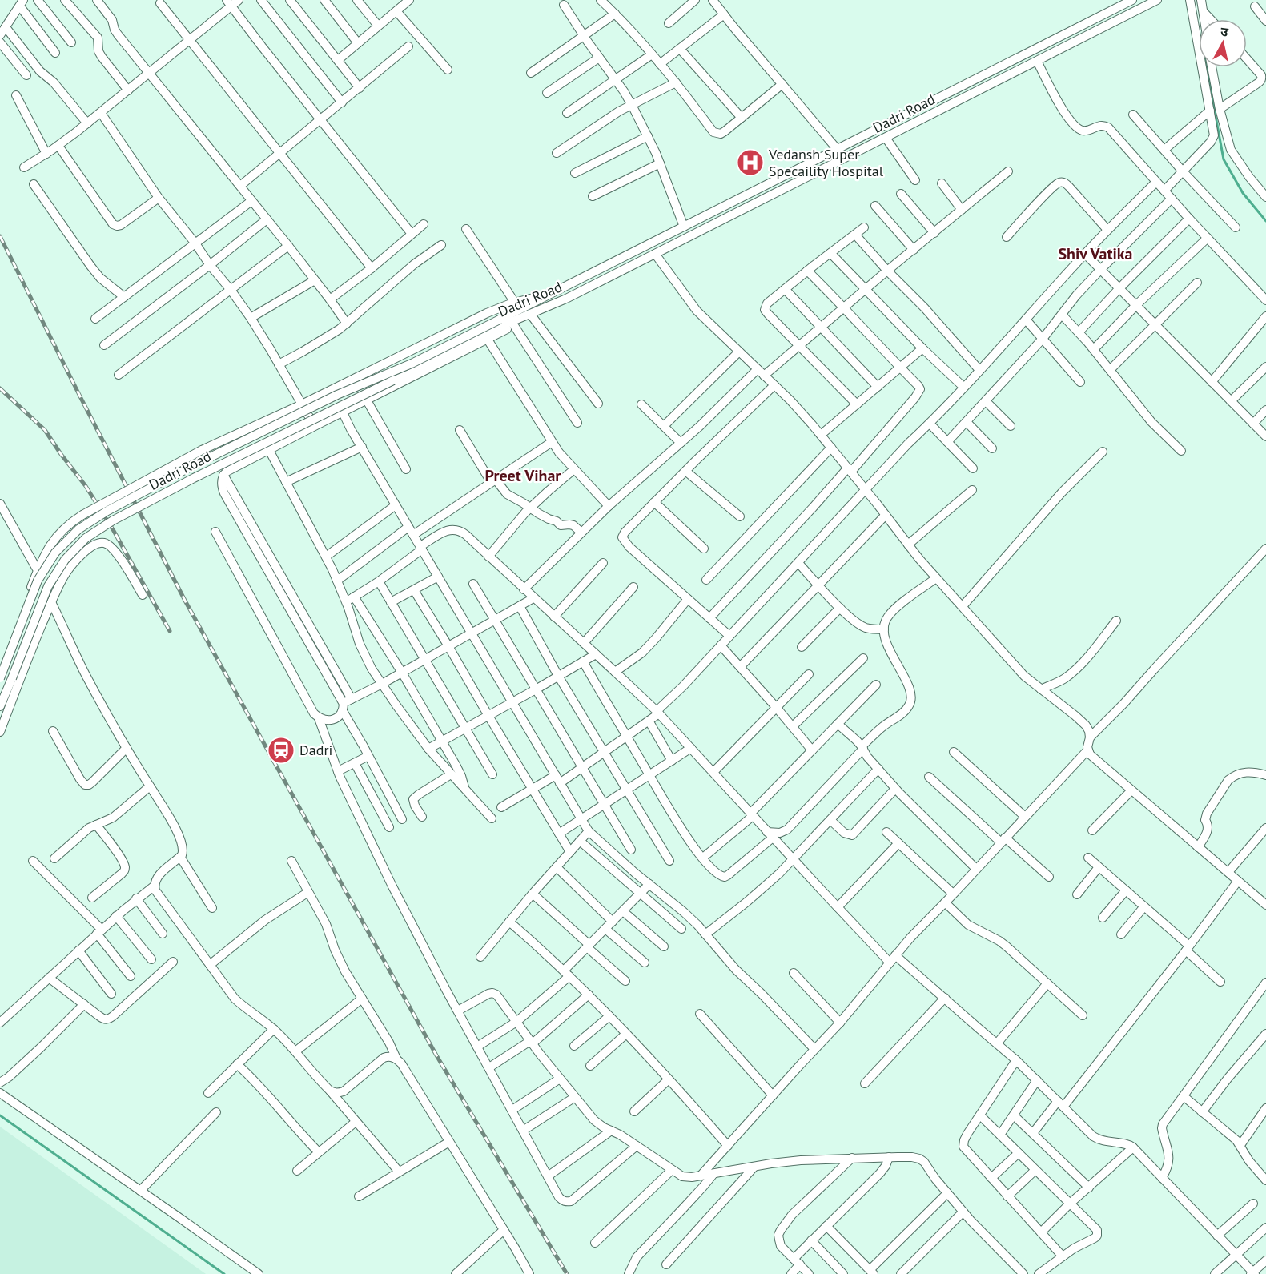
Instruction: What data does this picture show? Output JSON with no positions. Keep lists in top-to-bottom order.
{
  "streets": {
    "street": ["Dadri Road"]
  },
  "districts": ["Shiv Vatika", "Preet Vihar"],
  "places": {
    "hospital": ["Vedansh Super Specaility Hospital"],
    "station": ["Dadri"]
  },
  "north": "top"
}
